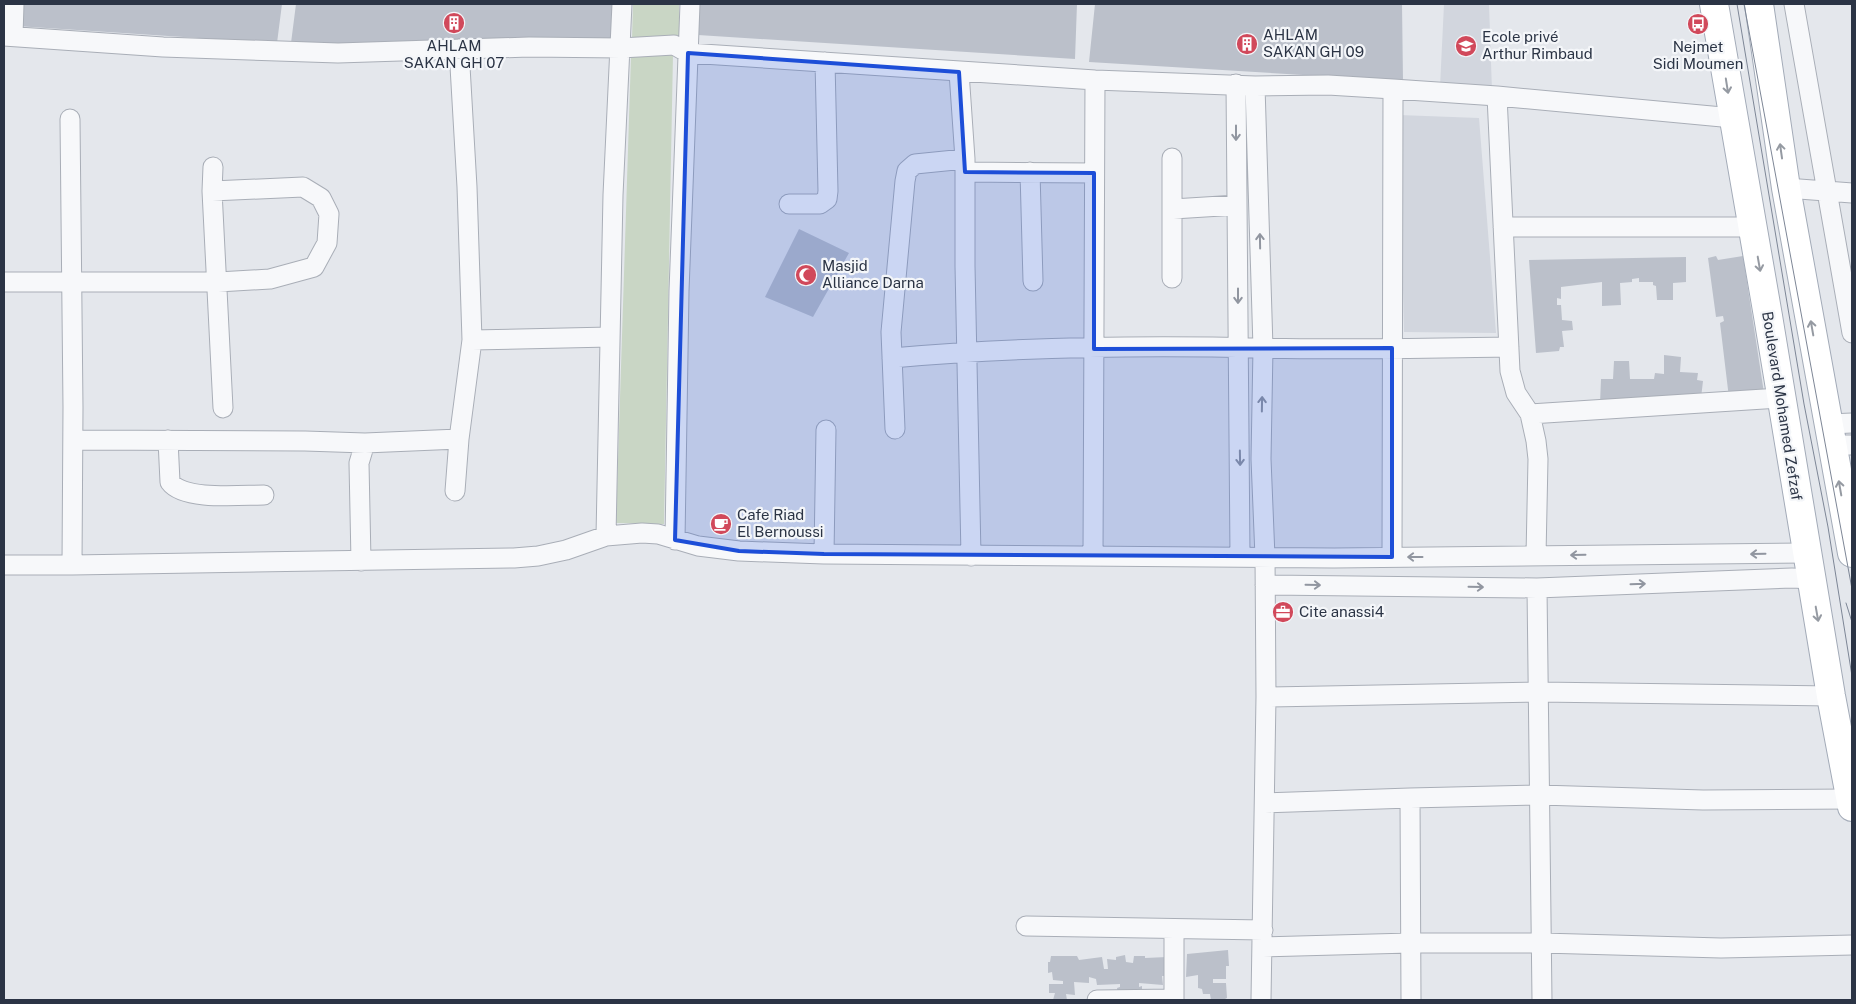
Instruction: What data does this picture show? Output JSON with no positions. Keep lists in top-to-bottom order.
{
  "streets": {
    "main road": ["Boulevard Mohamed Zefzaf"]
  },
  "places": {
    "building": ["AHLAM SAKAN GH 07", "AHLAM SAKAN GH 09"],
    "bus stop": ["Nejmet Sidi Moumen"],
    "school or university": ["Ecole privé Arthur Rimbaud"],
    "mosque": ["Masjid Alliance Darna"],
    "cafe": ["Cafe Riad El Bernoussi"],
    "office": ["Cite anassi4"]
  }
}
